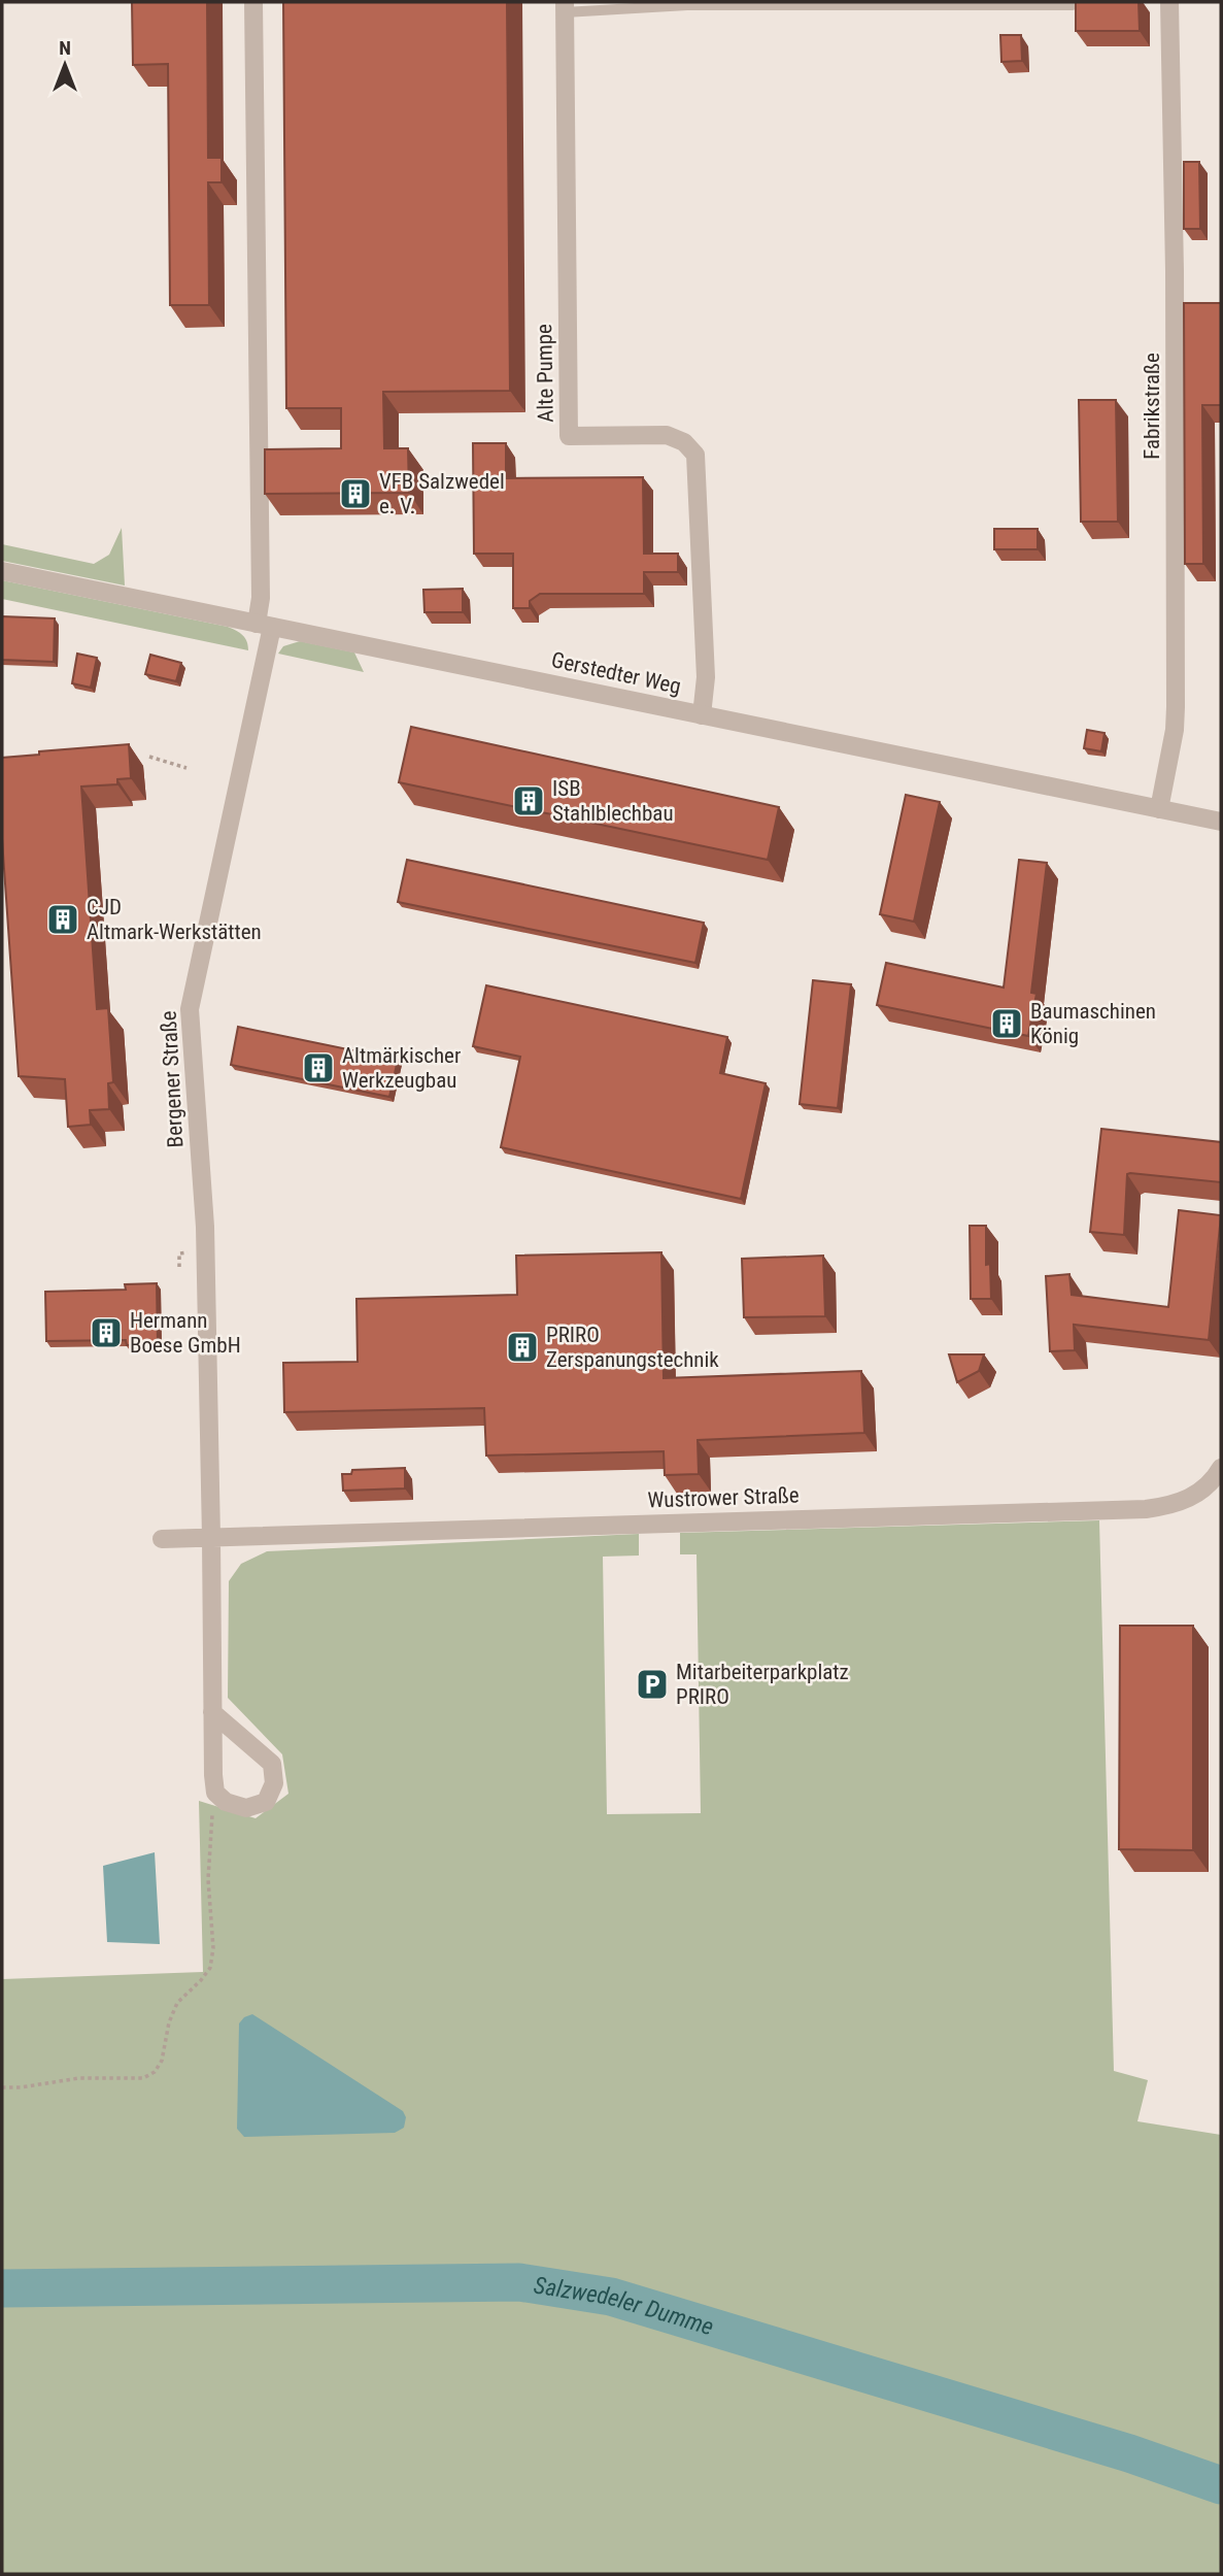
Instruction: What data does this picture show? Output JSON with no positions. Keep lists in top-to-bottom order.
{
  "streets": {
    "street": [
      "Alte Pumpe",
      "Fabrikstraße",
      "Gerstedter Weg",
      "Bergener Straße",
      "Wustrower Straße"
    ]
  },
  "crossings": [
    ["Alte Pumpe", "Gerstedter Weg"],
    ["Fabrikstraße", "Gerstedter Weg"],
    ["Gerstedter Weg", "Bergener Straße"],
    ["Bergener Straße", "Wustrower Straße"]
  ],
  "water": ["Salzwedeler Dumme"],
  "places": {
    "building": [
      "VFB Salzwedel e. V.",
      "ISB Stahlblechbau",
      "CJD Altmark-Werkstätten",
      "Baumaschinen König",
      "Altmärkischer Werkzeugbau",
      "Hermann Boese GmbH",
      "PRIRO Zerspanungstechnik"
    ],
    "parking": ["Mitarbeiterparkplatz PRIRO"]
  },
  "north": "top"
}
